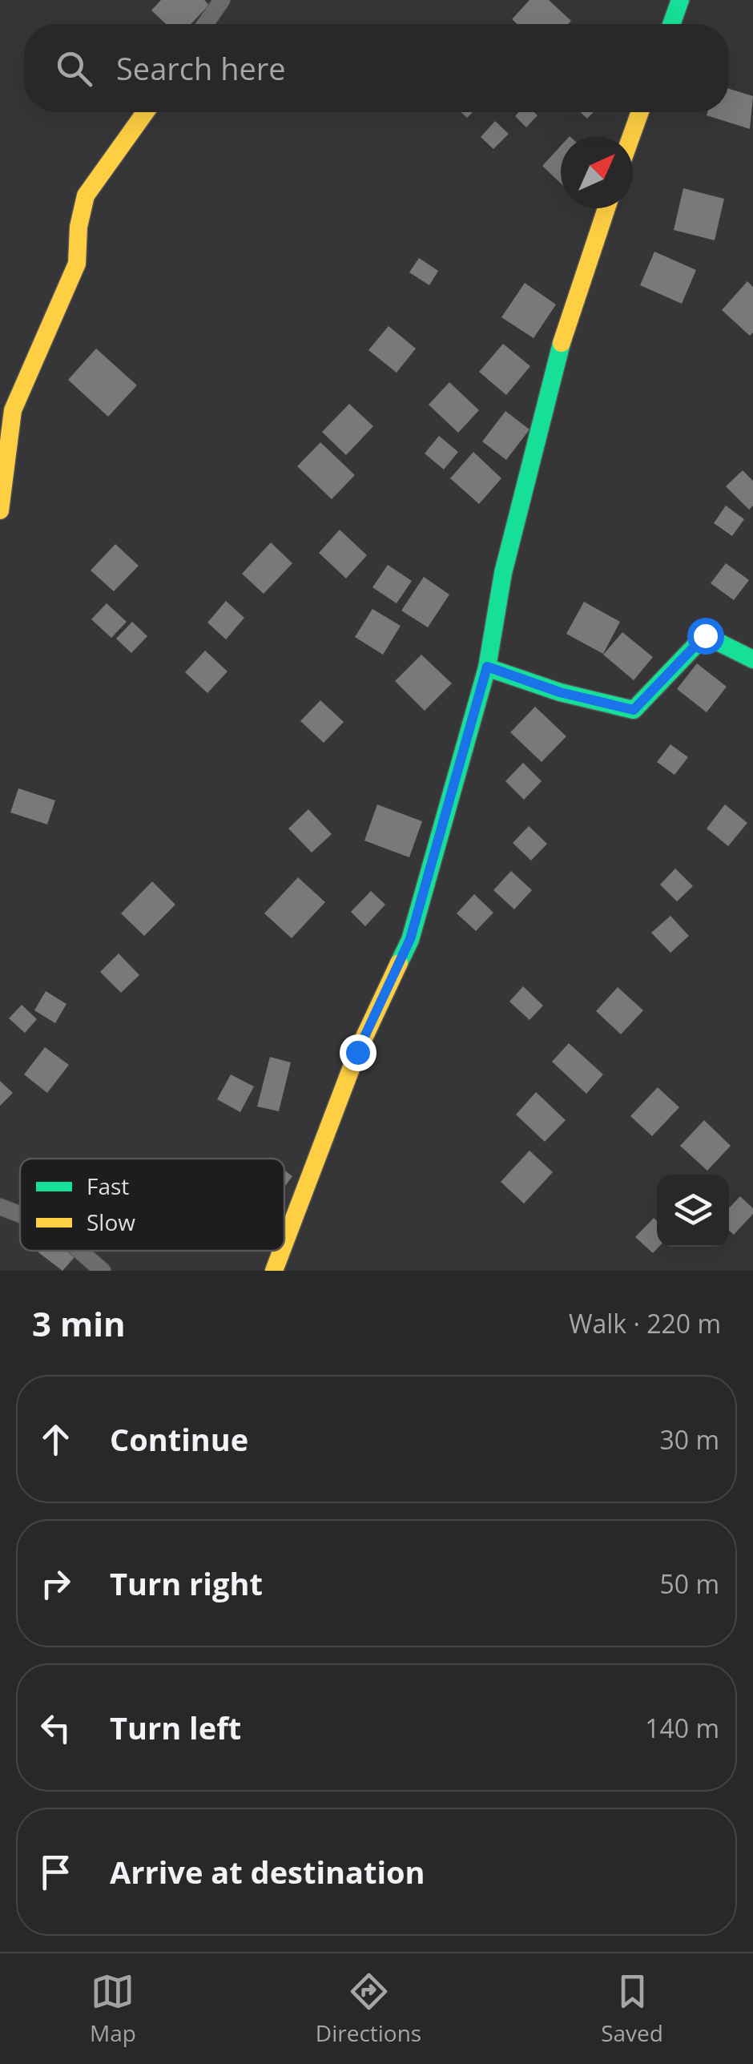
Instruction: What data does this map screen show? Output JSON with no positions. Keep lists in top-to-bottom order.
{
  "legend": ["Fast", "Slow"],
  "north": "top right",
  "page": {
    "search": "Search here",
    "heading": ["3 min", "Walk · 220 m"],
    "list": [
      ["Continue", "30 m"],
      ["Turn right", "50 m"],
      ["Turn left", "140 m"],
      "Arrive at destination"
    ],
    "nav": ["Map", "Directions", "Saved"]
  }
}
